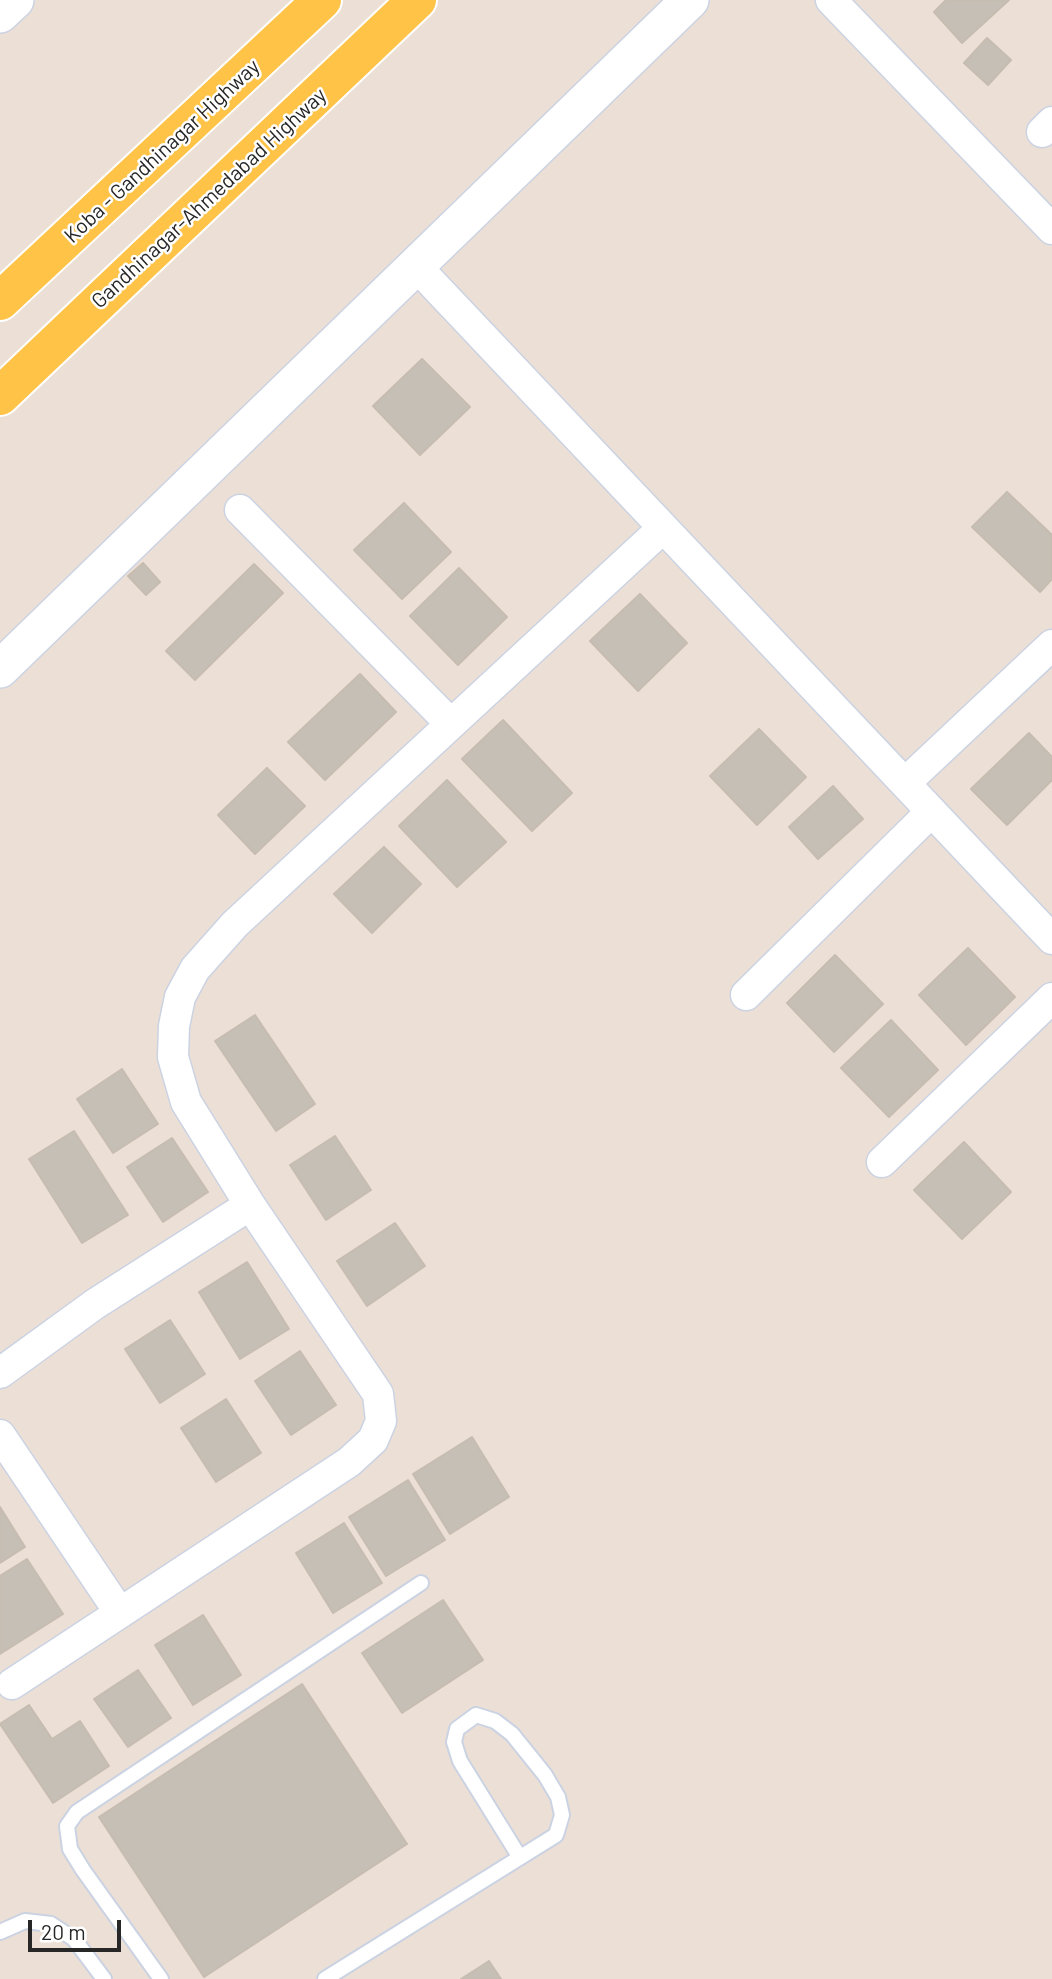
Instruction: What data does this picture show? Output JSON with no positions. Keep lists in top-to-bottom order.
{
  "streets": {
    "main road": ["Koba - Gandhinagar Highway", "Gandhinagar-Ahmedabad Highway"]
  },
  "scale_bar": "20 m"
}
